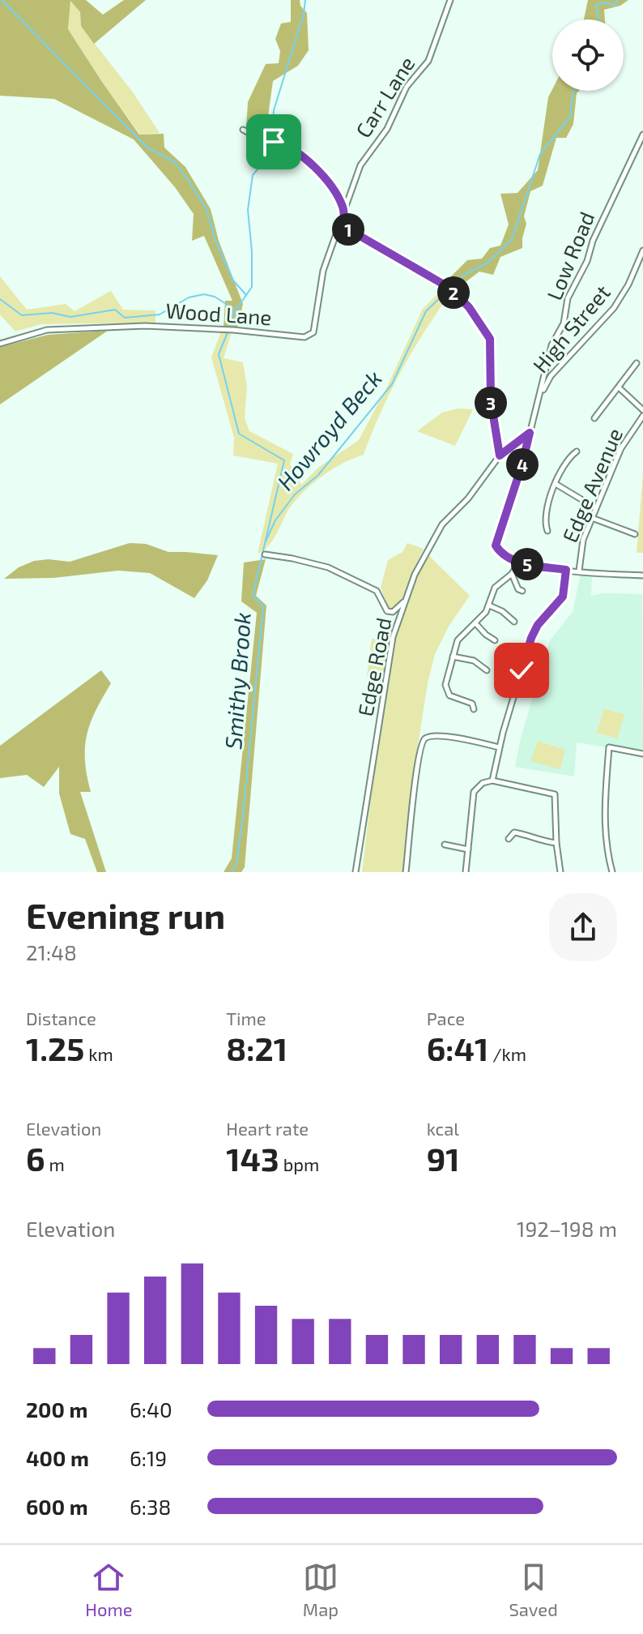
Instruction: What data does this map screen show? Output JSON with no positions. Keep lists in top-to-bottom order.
{
  "streets": {
    "street": [
      "Carr Lane",
      "Low Road",
      "Wood Lane",
      "High Street",
      "Edge Avenue",
      "Edge Road"
    ]
  },
  "crossings": [
    ["Low Road", "High Street"],
    ["Low Road", "Edge Road"]
  ],
  "water": ["Howroyd Beck", "Smithy Brook"],
  "page": {
    "pins": [
      "1",
      "2",
      "3",
      "4",
      "5"
    ],
    "heading": ["Evening run", "21:48"],
    "stats": [
      ["Distance", "1.25 km"],
      ["Time", "8:21"],
      ["Pace", "6:41 /km"],
      ["Elevation", "6 m"],
      ["Heart rate", "143 bpm"],
      ["kcal", "91"]
    ],
    "chart": ["Elevation", "192–198 m"],
    "list": [
      {
        "name": "200 m",
        "note": "6:40"
      },
      {
        "name": "400 m",
        "note": "6:19"
      },
      {
        "name": "600 m",
        "note": "6:38"
      }
    ],
    "tabs": ["Home", "Map", "Saved"]
  }
}
